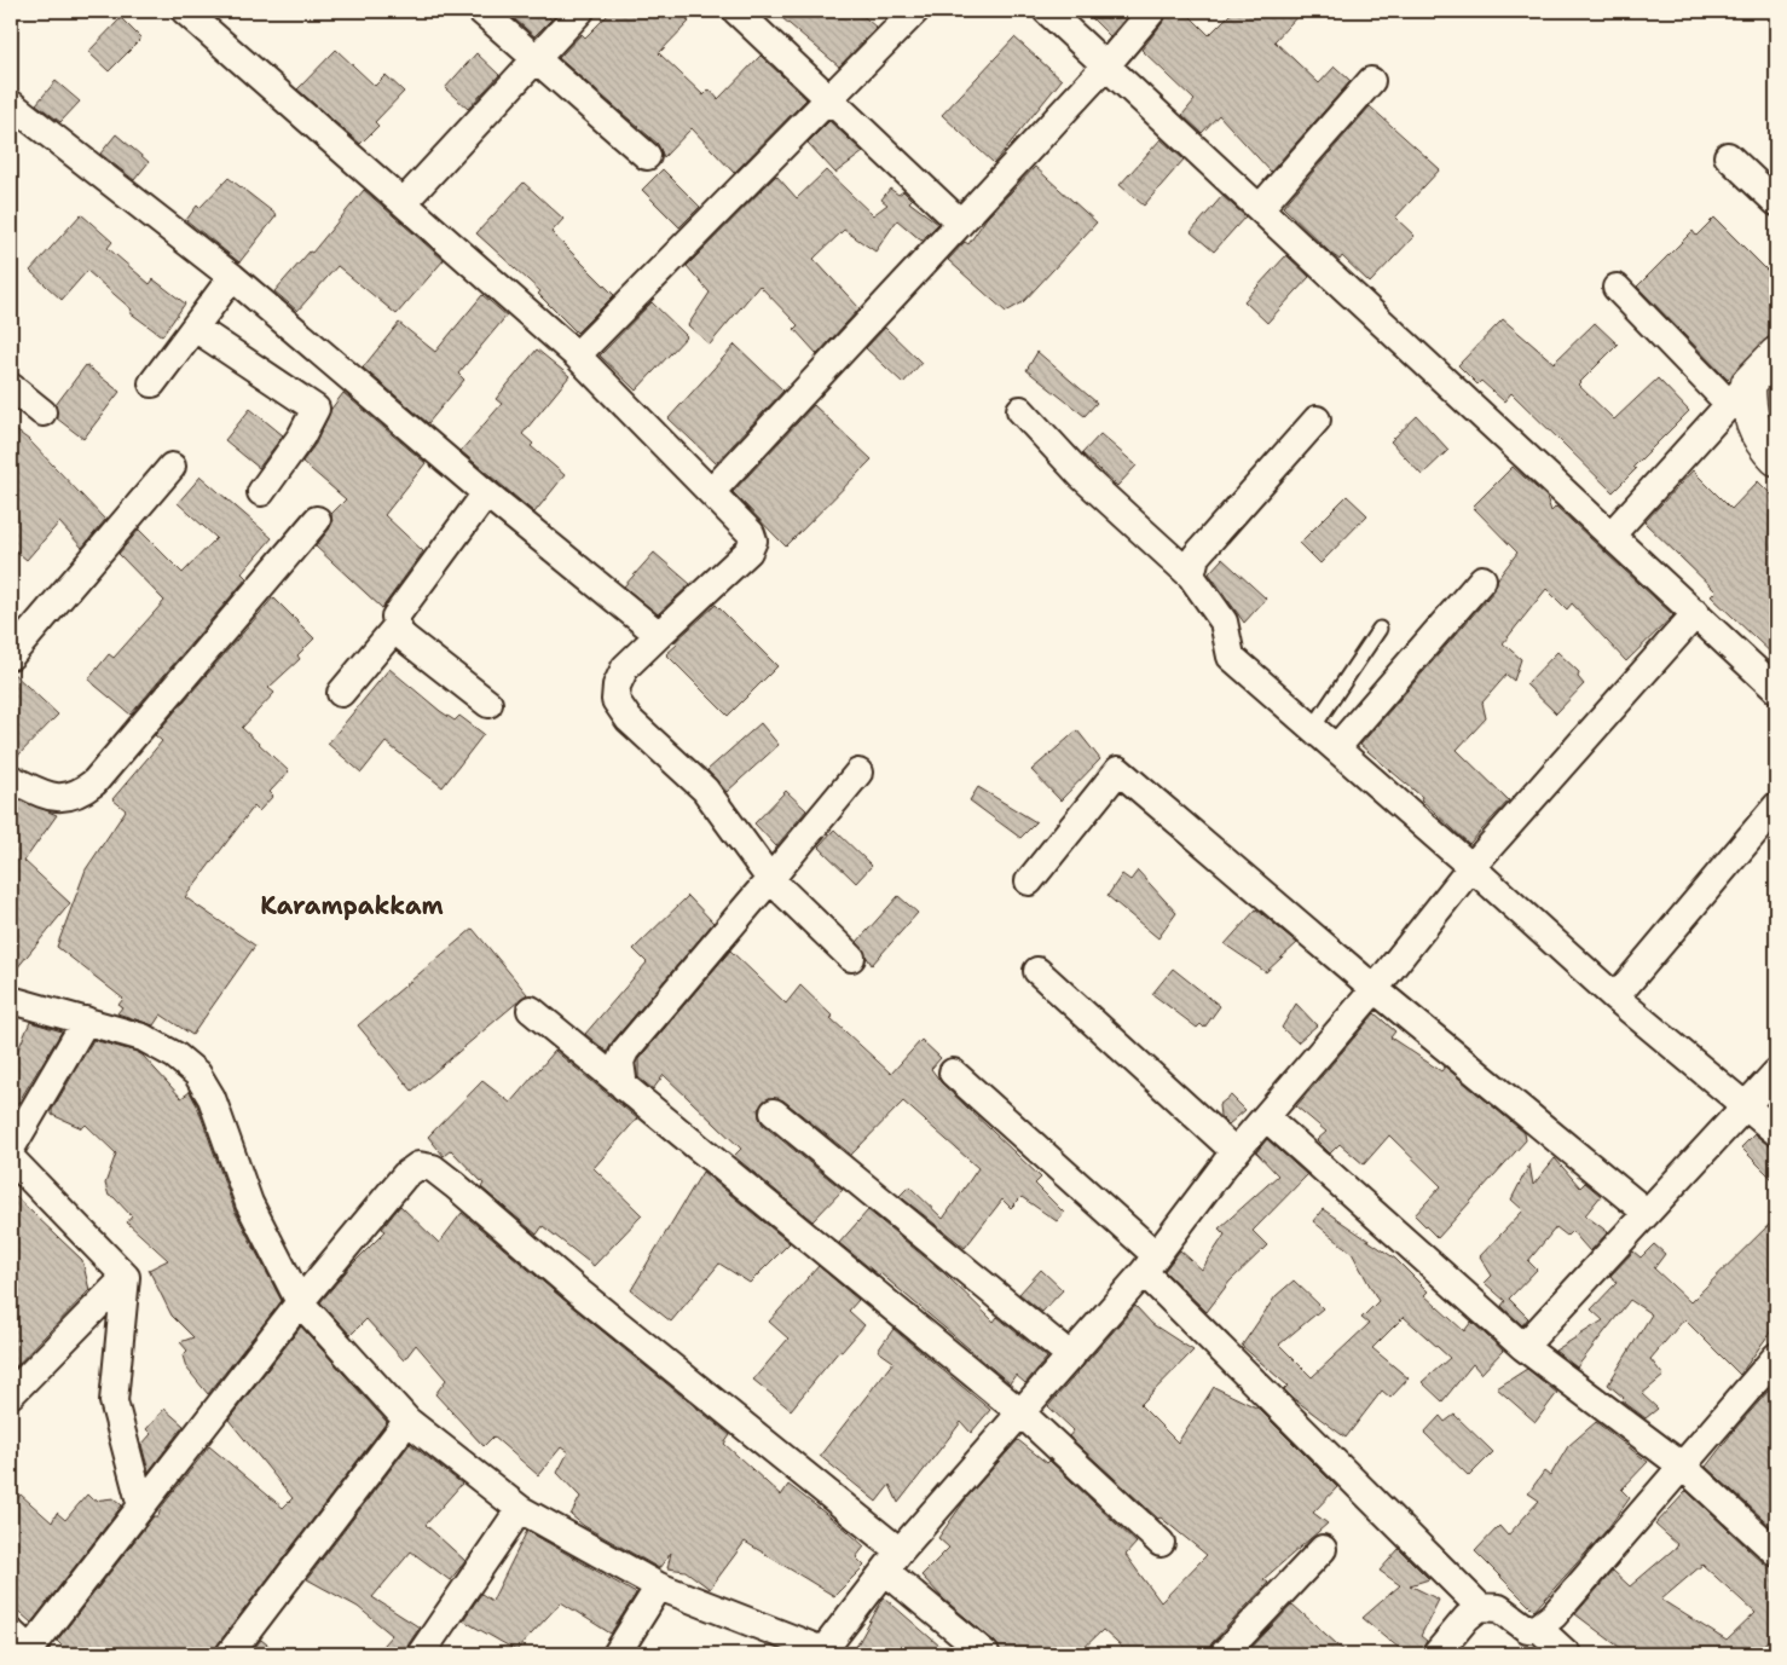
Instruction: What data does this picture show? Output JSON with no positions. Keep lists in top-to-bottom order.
{
  "districts": ["Karampakkam"]
}
